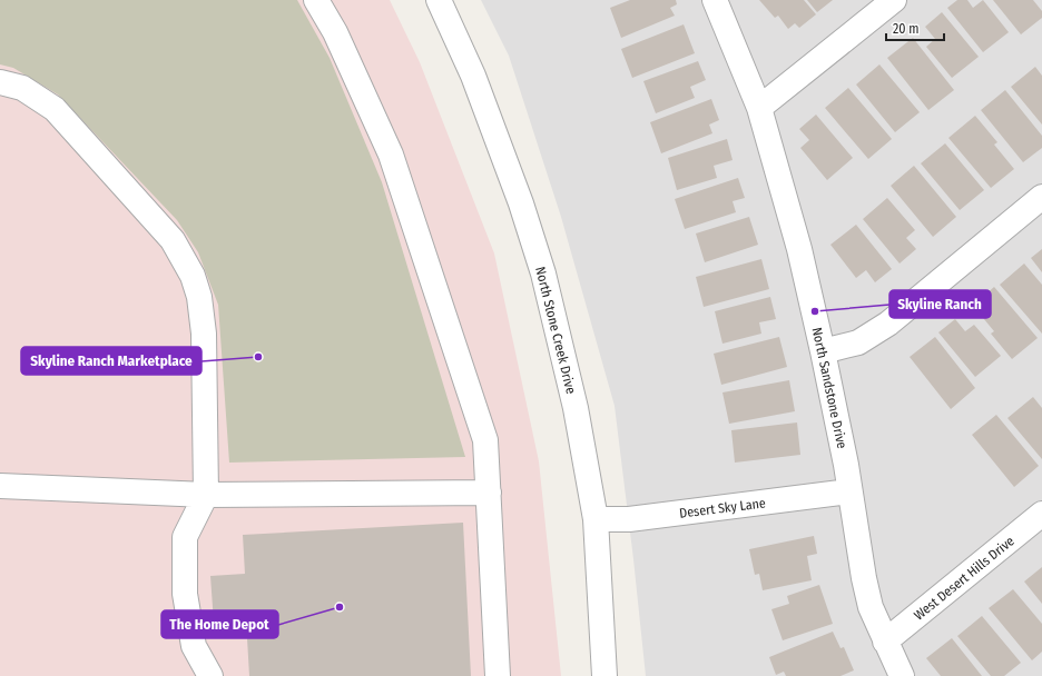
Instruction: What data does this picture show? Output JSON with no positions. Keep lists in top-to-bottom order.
{
  "streets": {
    "street": [
      "North Stone Creek Drive",
      "North Sandstone Drive",
      "Desert Sky Lane",
      "West Desert Hills Drive"
    ]
  },
  "crossings": [
    ["North Stone Creek Drive", "Desert Sky Lane"],
    ["North Sandstone Drive", "Desert Sky Lane"],
    ["North Sandstone Drive", "West Desert Hills Drive"]
  ],
  "places": ["Skyline Ranch", "Skyline Ranch Marketplace", "The Home Depot"],
  "scale_bar": "20 m"
}
